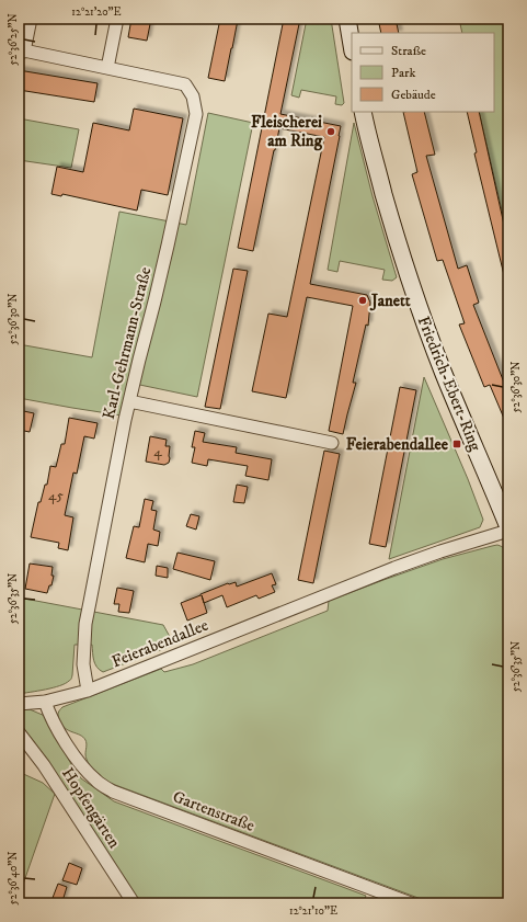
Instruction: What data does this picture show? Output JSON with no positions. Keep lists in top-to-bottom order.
{
  "streets": {
    "main road": ["Friedrich-Ebert-Ring"],
    "street": [
      "Karl-Gehrmann-Straße",
      "Feierabendallee",
      "Hopfengärten",
      "Gartenstraße"
    ]
  },
  "crossings": [
    ["Karl-Gehrmann-Straße", "Feierabendallee"],
    ["Feierabendallee", "Gartenstraße"]
  ],
  "places": {
    "other": ["Fleischerei am Ring", "Janett"],
    "transit": ["Feierabendallee"]
  },
  "house_numbers": ["4", "45"],
  "legend": ["Straße", "Park", "Gebäude"],
  "coordinates": [
    "12°21'20\"E",
    "52°36'25\"N",
    "52°36'30\"N",
    "52°36'35\"N",
    "52°36'40\"N",
    "12°21'10\"E"
  ]
}
